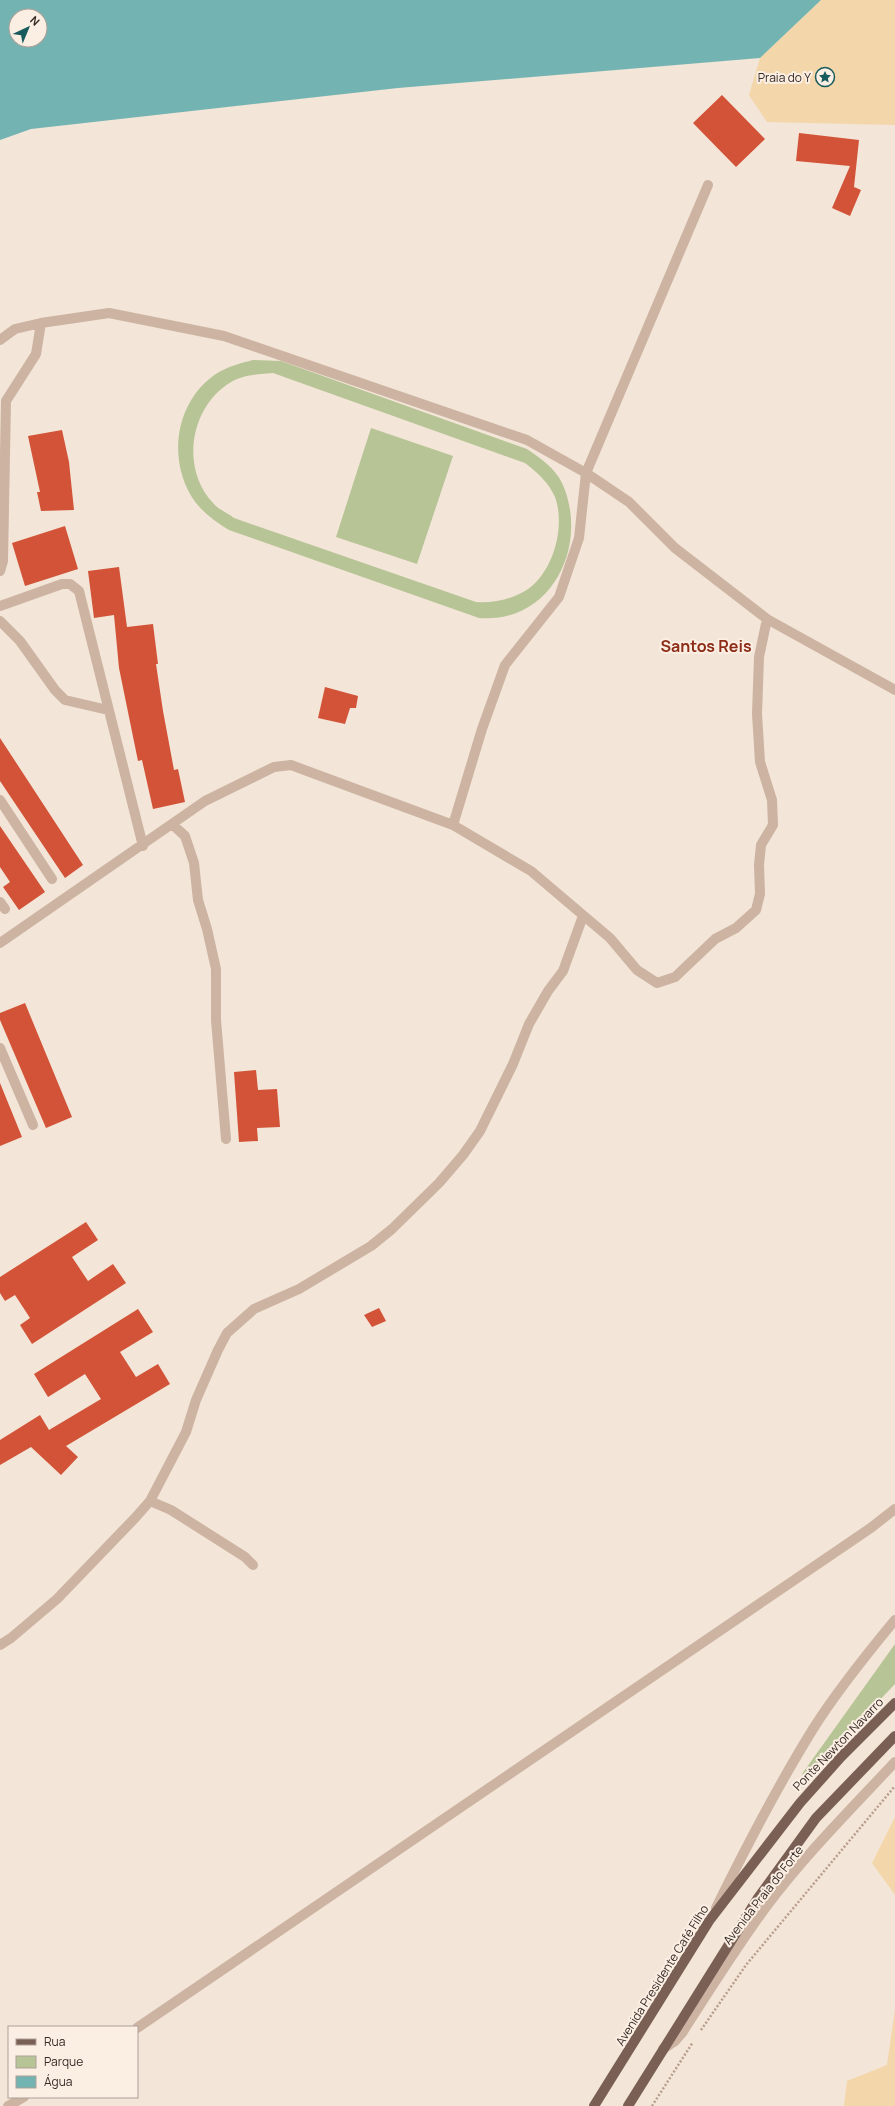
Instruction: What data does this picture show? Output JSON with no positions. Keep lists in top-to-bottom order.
{
  "streets": {
    "main road": ["Ponte Newton Navarro", "Avenida Presidente Café Filho"],
    "street": ["Avenida Praia do Forte"]
  },
  "crossings": [
    ["Ponte Newton Navarro", "Avenida Presidente Café Filho"]
  ],
  "districts": ["Santos Reis"],
  "places": {
    "place": ["Praia do Y"]
  },
  "legend": ["Rua", "Parque", "Água"],
  "north": "top right"
}
